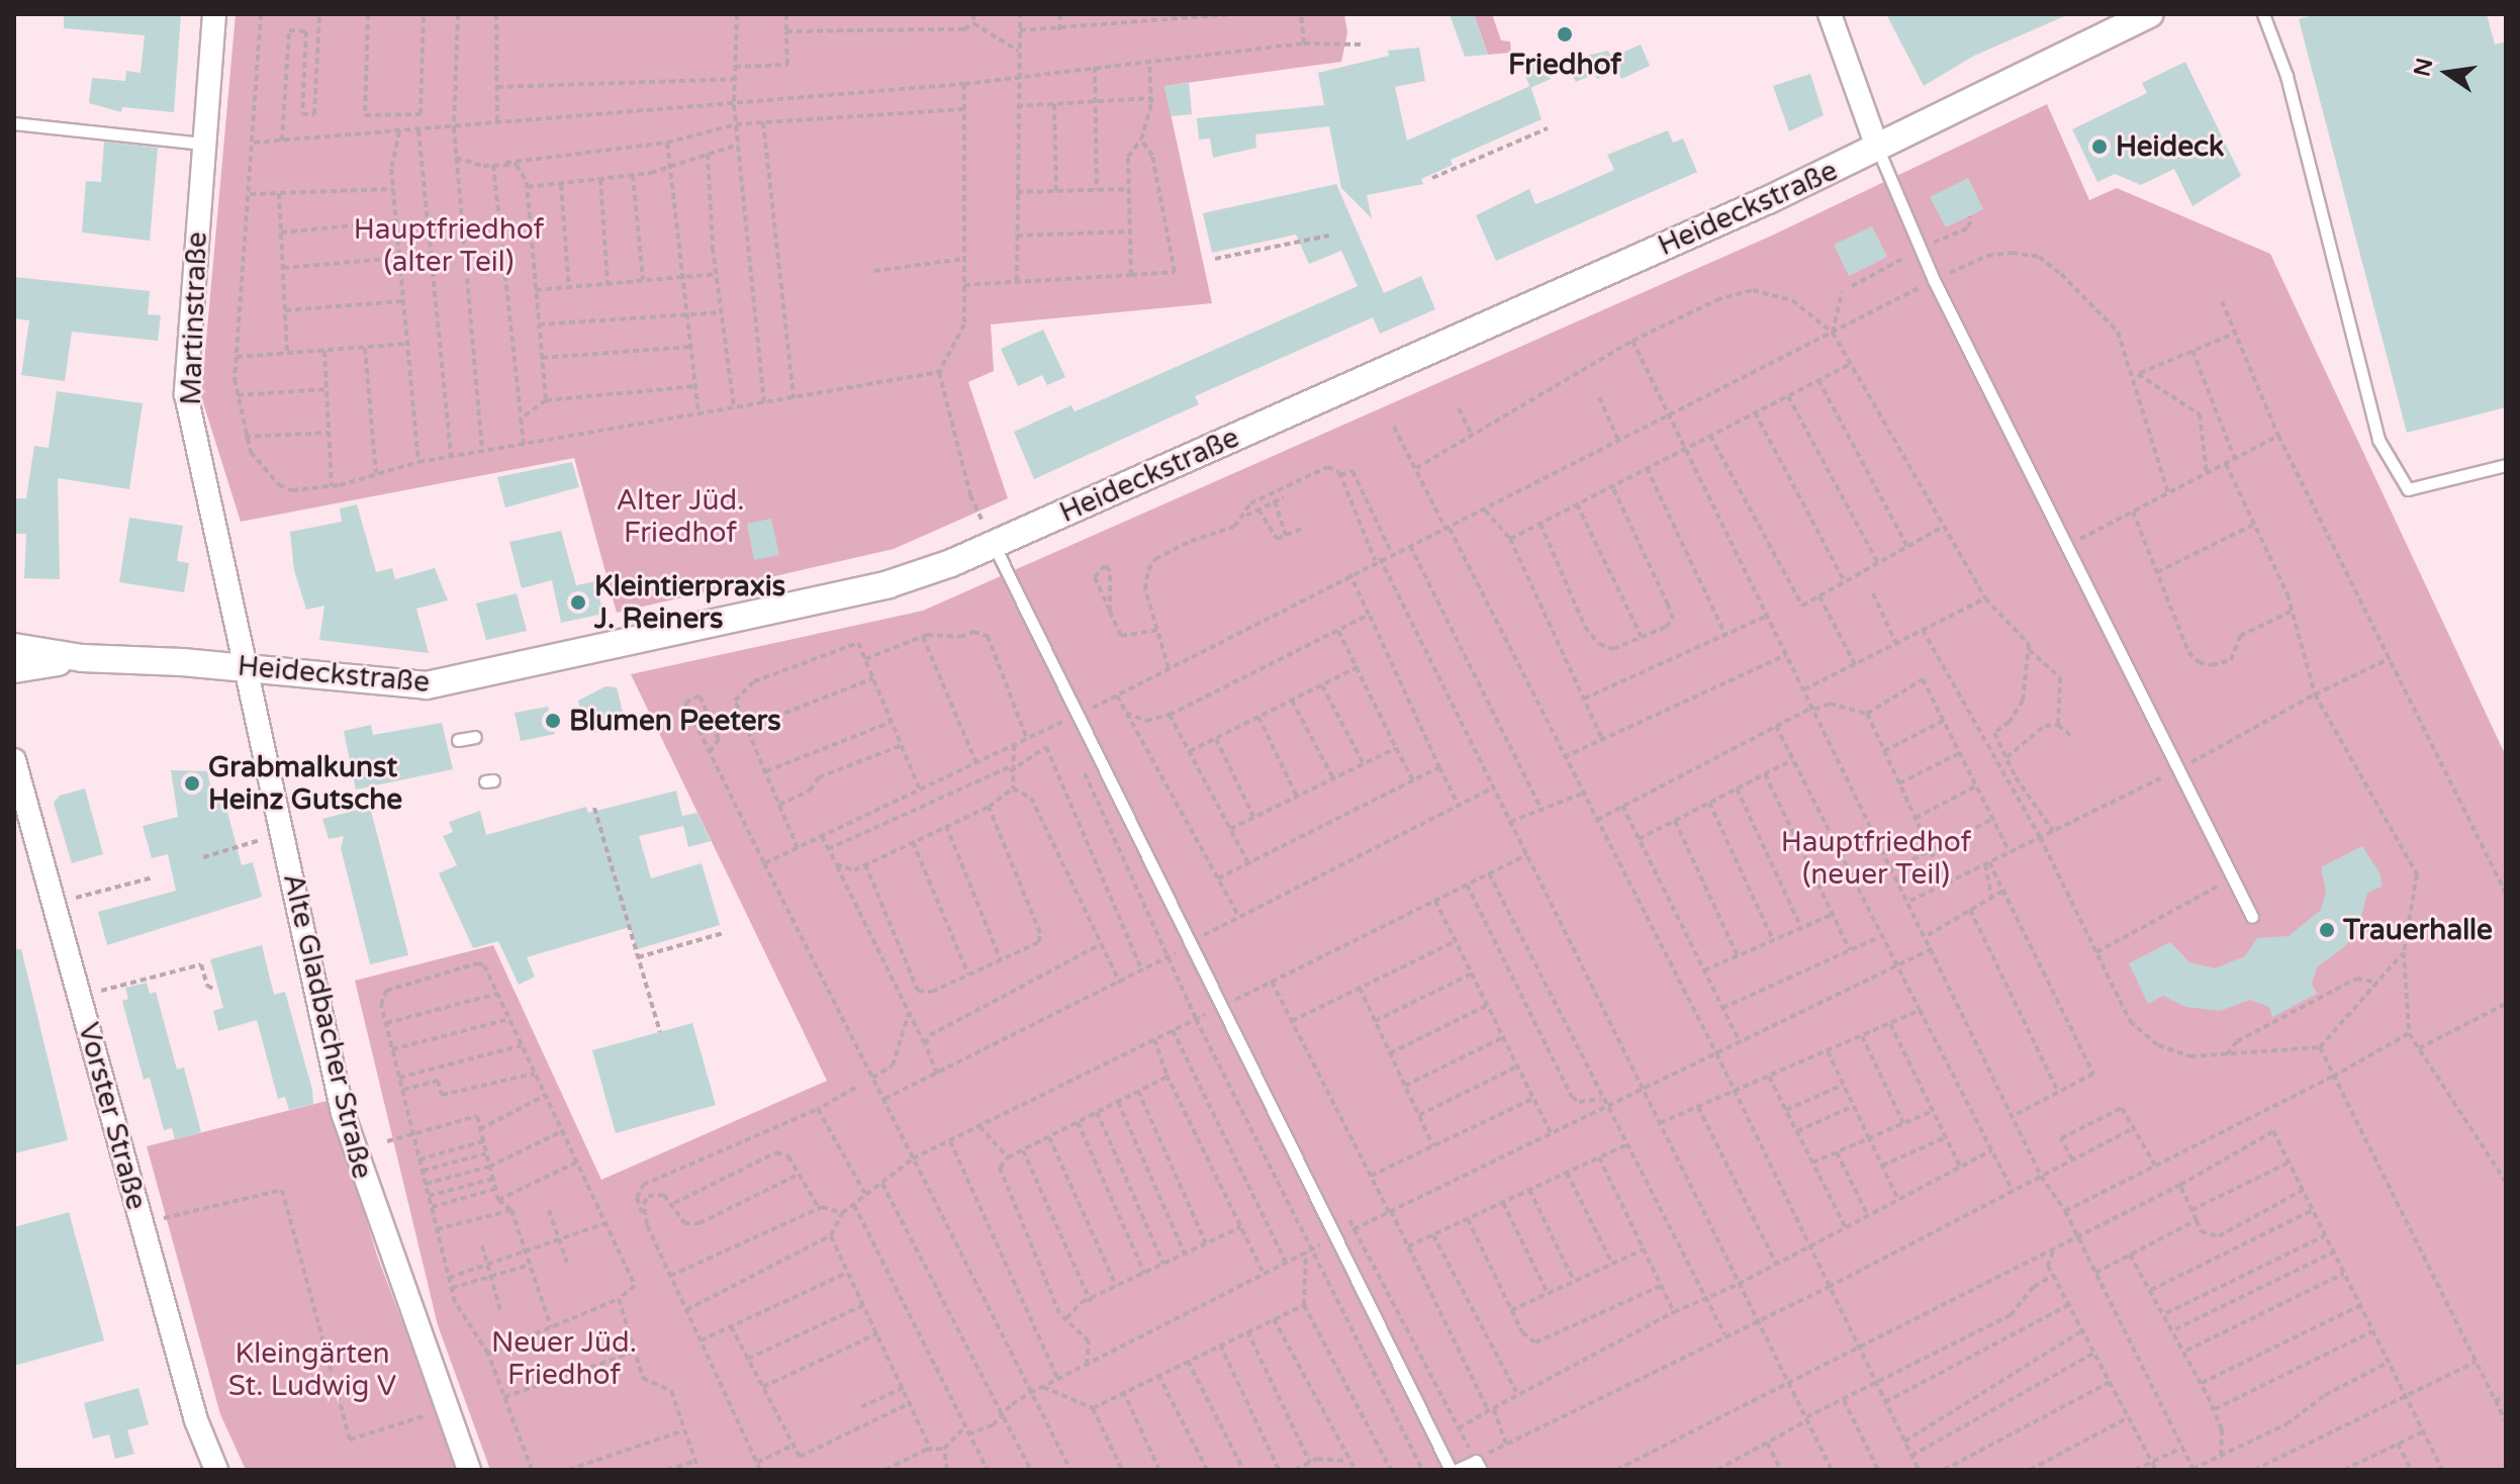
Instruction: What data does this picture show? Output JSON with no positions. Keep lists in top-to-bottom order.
{
  "streets": {
    "street": [
      "Heideckstraße",
      "Martinstraße",
      "Alte Gladbacher Straße",
      "Vorster Straße"
    ]
  },
  "crossings": [
    ["Heideckstraße", "Martinstraße"],
    ["Heideckstraße", "Alte Gladbacher Straße"],
    ["Martinstraße", "Alte Gladbacher Straße"]
  ],
  "parks": [
    "Hauptfriedhof (alter Teil)",
    "Alter Jüd. Friedhof",
    "Hauptfriedhof (neuer Teil)",
    "Neuer Jüd. Friedhof",
    "Kleingärten St. Ludwig V"
  ],
  "places": [
    "Friedhof",
    "Heideck",
    "Kleintierpraxis J. Reiners",
    "Blumen Peeters",
    "Grabmalkunst Heinz Gutsche",
    "Trauerhalle"
  ],
  "north": "left"
}
